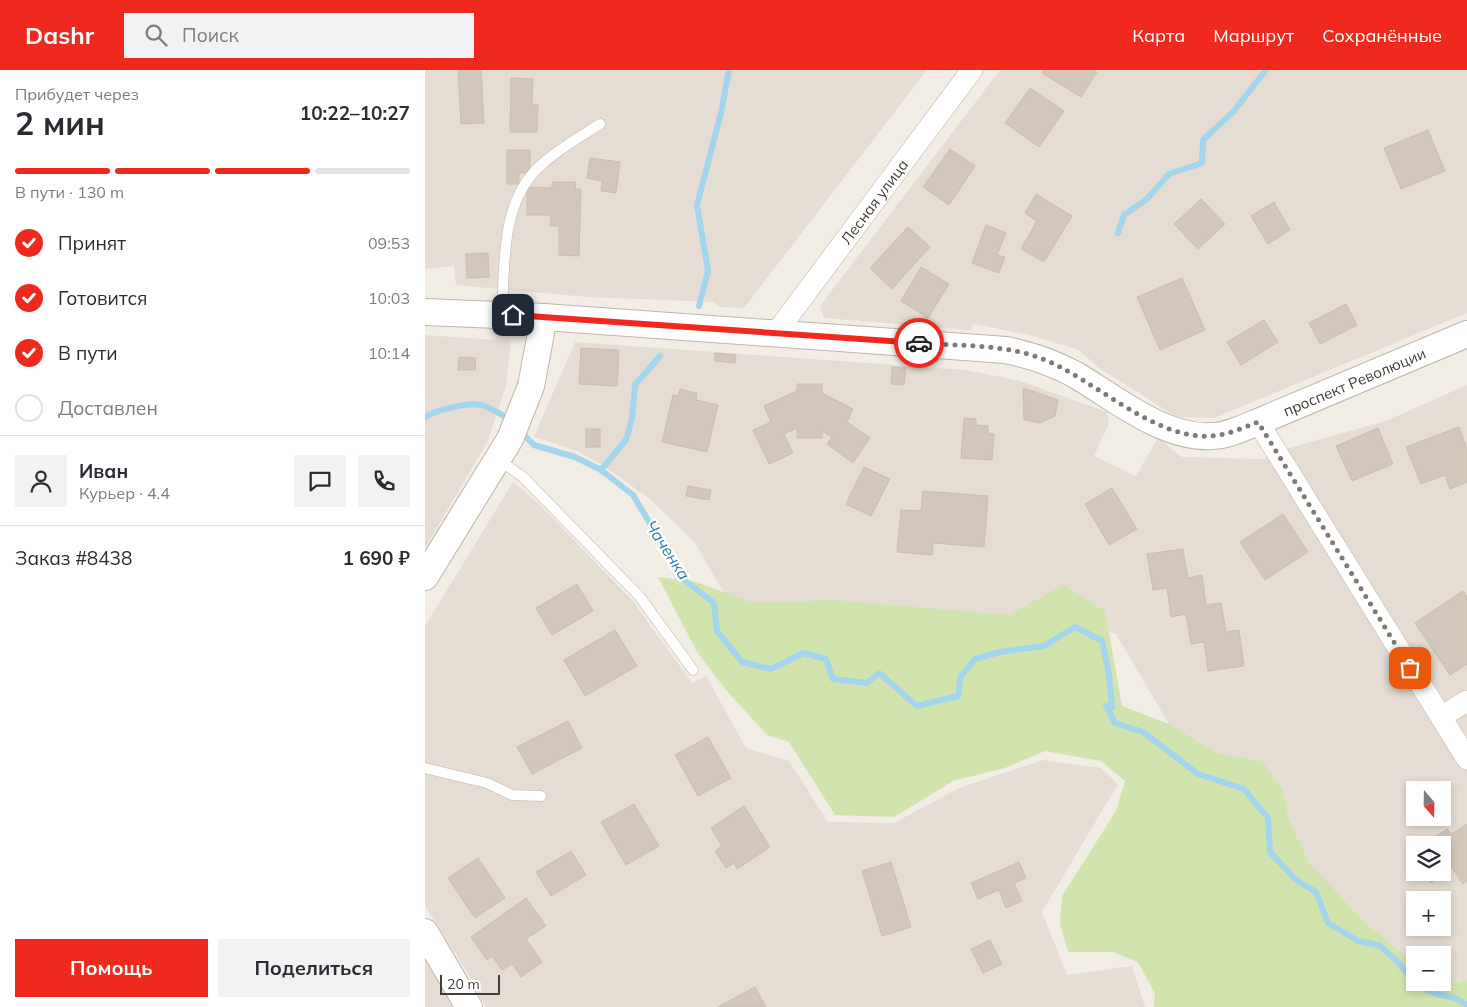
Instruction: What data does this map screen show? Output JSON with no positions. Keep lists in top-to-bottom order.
{
  "streets": {
    "street": ["Лесная улица", "проспект Революции"]
  },
  "crossings": [
    ["Лесная улица", "проспект Революции"]
  ],
  "water": ["Чаченка"],
  "scale_bar": "20 m",
  "north": "bottom",
  "page": {
    "header": "Dashr",
    "search": "Поиск",
    "nav": ["Карта", "Маршрут", "Сохранённые"],
    "heading": ["2 мин", "Прибудет через", "10:22–10:27"],
    "panel": [
      "Иван",
      "Курьер · 4.4",
      "Заказ #8438",
      "1 690 ₽"
    ],
    "bar": "В пути · 130 m",
    "list": [
      ["Принят", "09:53"],
      ["Готовится", "10:03"],
      ["В пути", "10:14"],
      "Доставлен"
    ],
    "map_buttons": ["+", "−"],
    "buttons": ["Помощь", "Поделиться"],
    "scale": "20 m"
  }
}
